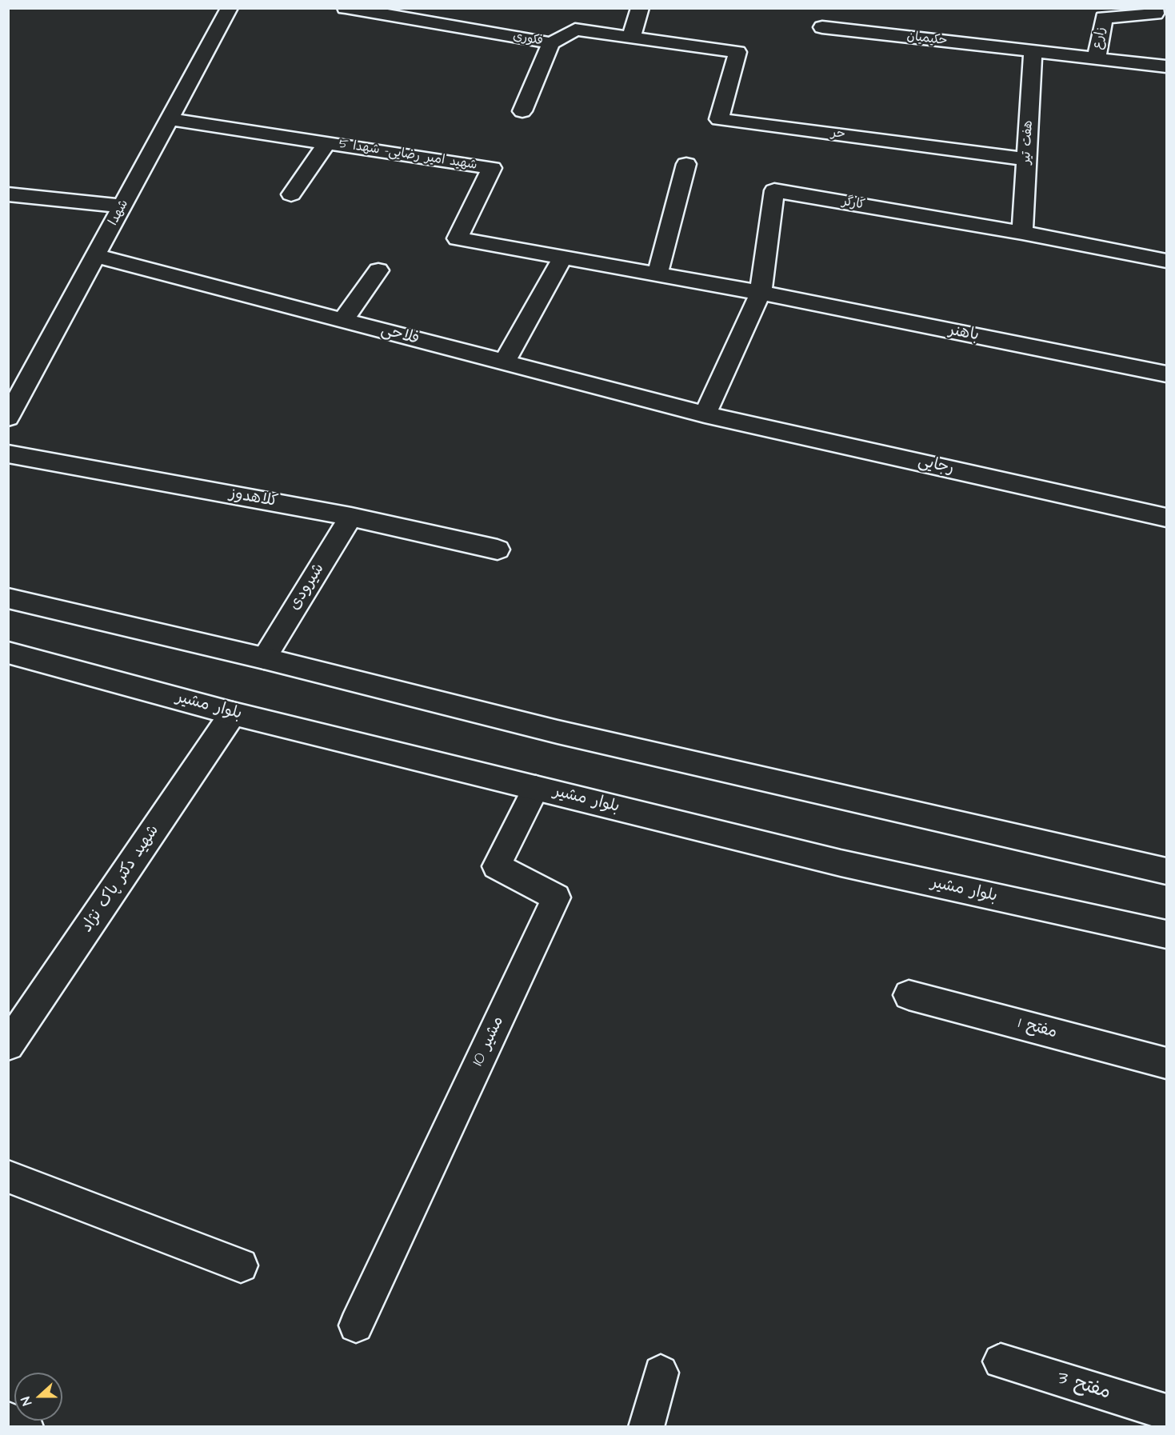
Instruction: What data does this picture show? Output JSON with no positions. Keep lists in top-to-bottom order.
{
  "streets": {
    "street": [
      "زارع",
      "فکوری",
      "حکیمیان",
      "حر",
      "هفت تیر",
      "شهید امیر رضایی- شهدا 5",
      "کارگر",
      "شهدا",
      "باهنر",
      "فلاحی",
      "رجایی",
      "کلاهدوز",
      "شیرودی",
      "بلوار مشیر",
      "شهید دکتر پاک نژاد",
      "مفتح 1",
      "مشیر 10",
      "مفتح 3"
    ]
  },
  "crossings": [
    ["فکوری", "حر"],
    ["حکیمیان", "هفت تیر"],
    ["حر", "هفت تیر"],
    ["هفت تیر", "کارگر"],
    ["شهید امیر رضایی- شهدا 5", "کارگر"],
    ["شهید امیر رضایی- شهدا 5", "شهدا"],
    ["شهید امیر رضایی- شهدا 5", "باهنر"],
    ["کارگر", "باهنر"],
    ["کارگر", "فلاحی"],
    ["کارگر", "رجایی"],
    ["شهدا", "فلاحی"],
    ["فلاحی", "رجایی"],
    ["کلاهدوز", "شیرودی"],
    ["بلوار مشیر", "شهید دکتر پاک نژاد"],
    ["بلوار مشیر", "مشیر 10"]
  ],
  "north": "left"
}
